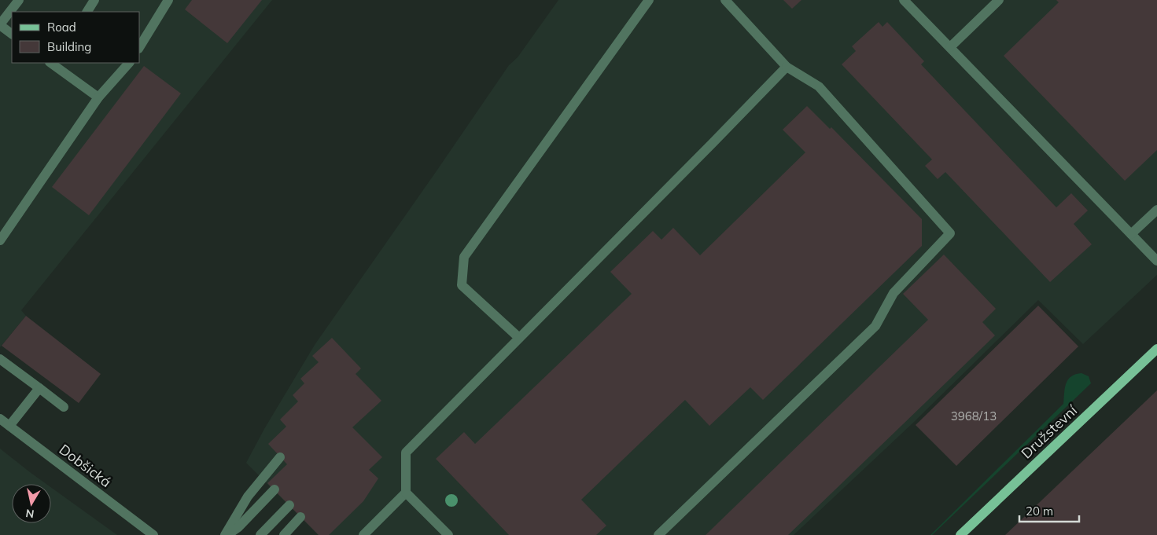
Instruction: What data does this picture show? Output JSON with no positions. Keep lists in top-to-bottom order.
{
  "streets": {
    "main road": ["Družstevní"],
    "street": ["Dobšická"]
  },
  "house_numbers": ["3968/13"],
  "legend": ["Road", "Building"],
  "scale_bar": "20 m",
  "north": "bottom"
}
